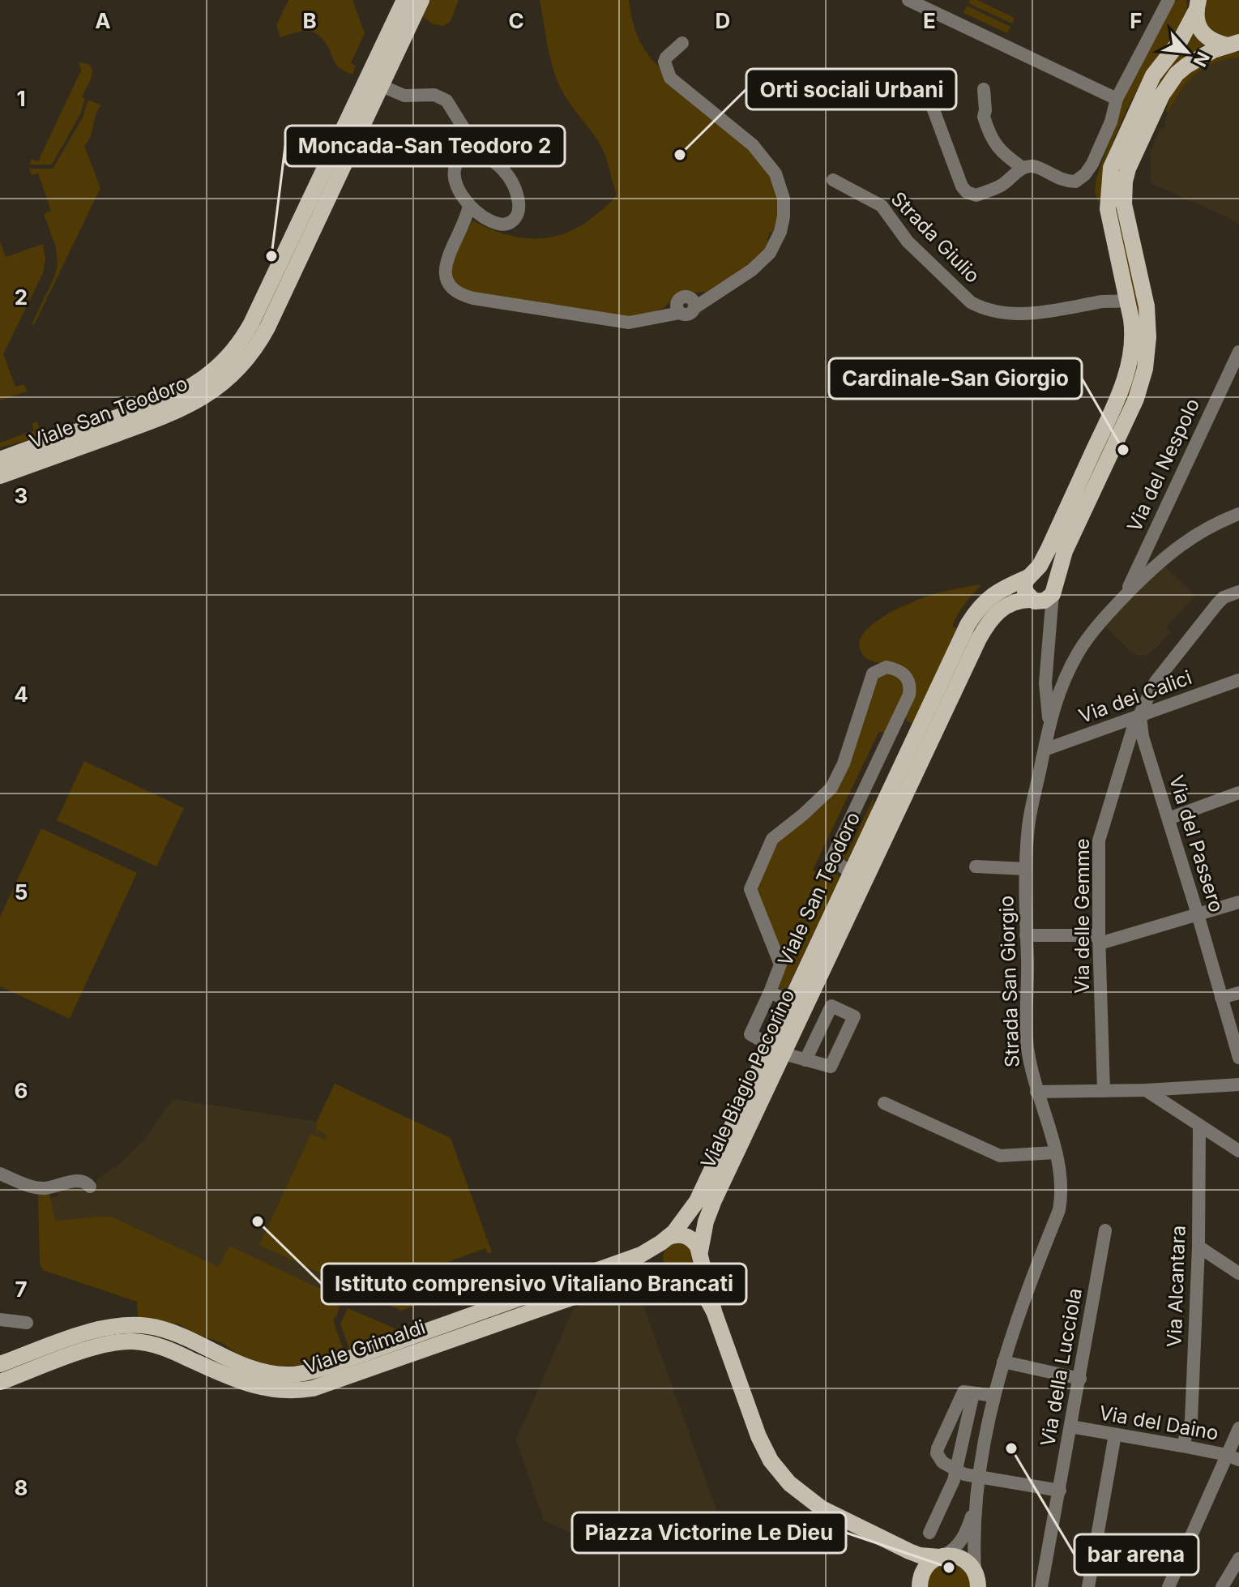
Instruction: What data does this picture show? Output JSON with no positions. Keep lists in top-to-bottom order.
{
  "streets": {
    "main road": ["Viale San Teodoro", "Viale Biagio Pecorino", "Viale Grimaldi"],
    "street": [
      "Strada Giulio",
      "Via del Nespolo",
      "Via dei Calici",
      "Via del Passero",
      "Via delle Gemme",
      "Strada San Giorgio",
      "Via Alcantara",
      "Via della Lucciola",
      "Via del Daino"
    ]
  },
  "crossings": [
    ["Viale San Teodoro", "Strada San Giorgio"],
    ["Viale San Teodoro", "Viale Biagio Pecorino"],
    ["Viale San Teodoro", "Viale Grimaldi"],
    ["Via del Nespolo", "Strada San Giorgio"],
    ["Via dei Calici", "Via del Passero"],
    ["Via dei Calici", "Via delle Gemme"],
    ["Via dei Calici", "Strada San Giorgio"],
    ["Via del Passero", "Via delle Gemme"],
    ["Strada San Giorgio", "Viale Biagio Pecorino"],
    ["Viale Biagio Pecorino", "Viale Grimaldi"],
    ["Via Alcantara", "Via del Daino"],
    ["Via della Lucciola", "Via del Daino"]
  ],
  "places": [
    "Orti sociali Urbani",
    "Moncada-San Teodoro 2",
    "Cardinale-San Giorgio",
    "Istituto comprensivo Vitaliano Brancati",
    "bar arena",
    "Piazza Victorine Le Dieu"
  ],
  "north": "bottom right",
  "grid": {
    "columns": [
      "A",
      "B",
      "C",
      "D",
      "E",
      "F"
    ],
    "rows": [
      "1",
      "2",
      "3",
      "4",
      "5",
      "6",
      "7",
      "8"
    ]
  }
}
